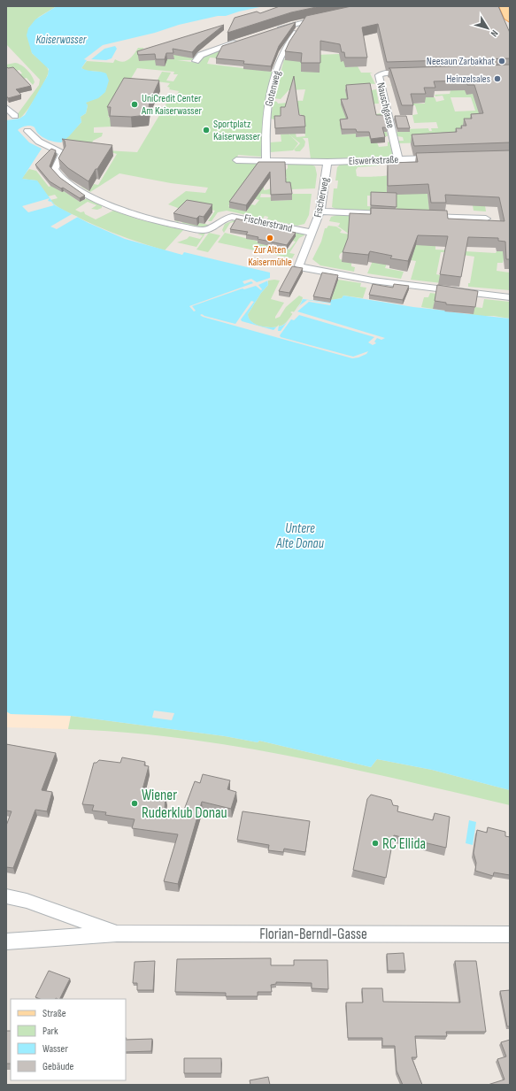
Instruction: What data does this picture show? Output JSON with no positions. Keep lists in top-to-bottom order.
{
  "streets": {
    "street": [
      "Gotenweg",
      "Nauschgasse",
      "Eiswerkstraße",
      "Fischerweg",
      "Fischerstrand",
      "Florian-Berndl-Gasse"
    ]
  },
  "crossings": [
    ["Gotenweg", "Eiswerkstraße"],
    ["Nauschgasse", "Eiswerkstraße"],
    ["Eiswerkstraße", "Fischerweg"],
    ["Fischerweg", "Fischerstrand"]
  ],
  "water": ["Kaiserwasser", "Untere Alte Donau"],
  "places": [
    "Neesaun Zarbakhat",
    "Heinzelsales",
    "UniCredit Center Am Kaiserwasser",
    "Sportplatz Kaiserwasser",
    "Zur Alten Kaisermühle",
    "Wiener Ruderklub Donau",
    "RC Ellida"
  ],
  "legend": [
    "Straße",
    "Park",
    "Wasser",
    "Gebäude"
  ],
  "north": "bottom right"
}
